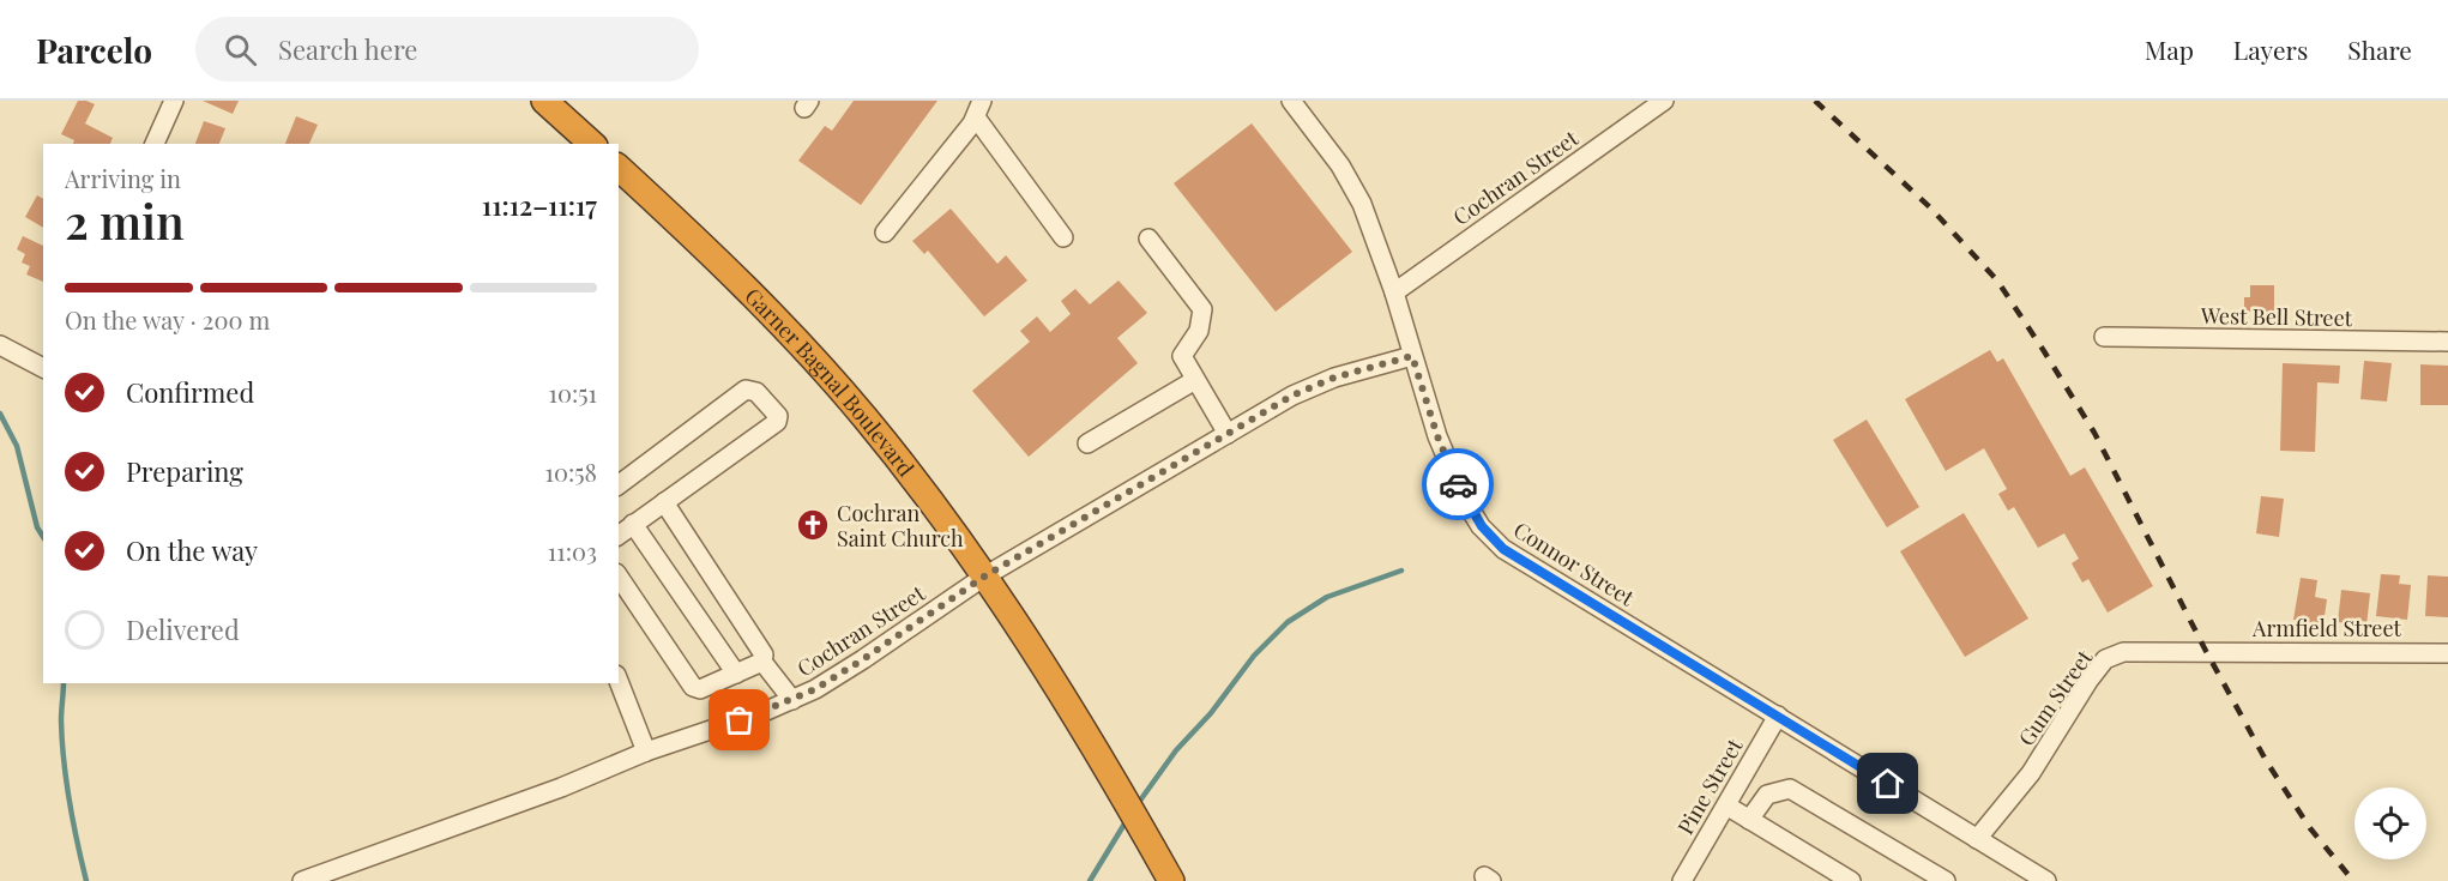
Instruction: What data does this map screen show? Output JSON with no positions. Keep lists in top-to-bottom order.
{
  "streets": {
    "highway": ["Garner Bagnal Boulevard"],
    "street": [
      "Cochran Street",
      "West Bell Street",
      "Connor Street",
      "Armfield Street",
      "Gum Street",
      "Pine Street"
    ]
  },
  "crossings": [
    ["Cochran Street", "Garner Bagnal Boulevard"],
    ["Cochran Street", "Connor Street"],
    ["Connor Street", "Gum Street"],
    ["Connor Street", "Pine Street"],
    ["Armfield Street", "Gum Street"]
  ],
  "places": {
    "church": ["Cochran Saint Church"]
  },
  "page": {
    "header": "Parcelo",
    "search": "Search here",
    "nav": ["Map", "Layers", "Share"],
    "heading": ["2 min", "Arriving in", "11:12–11:17"],
    "bar": "On the way · 200 m",
    "list": [
      ["Confirmed", "10:51"],
      ["Preparing", "10:58"],
      ["On the way", "11:03"],
      "Delivered"
    ]
  }
}
